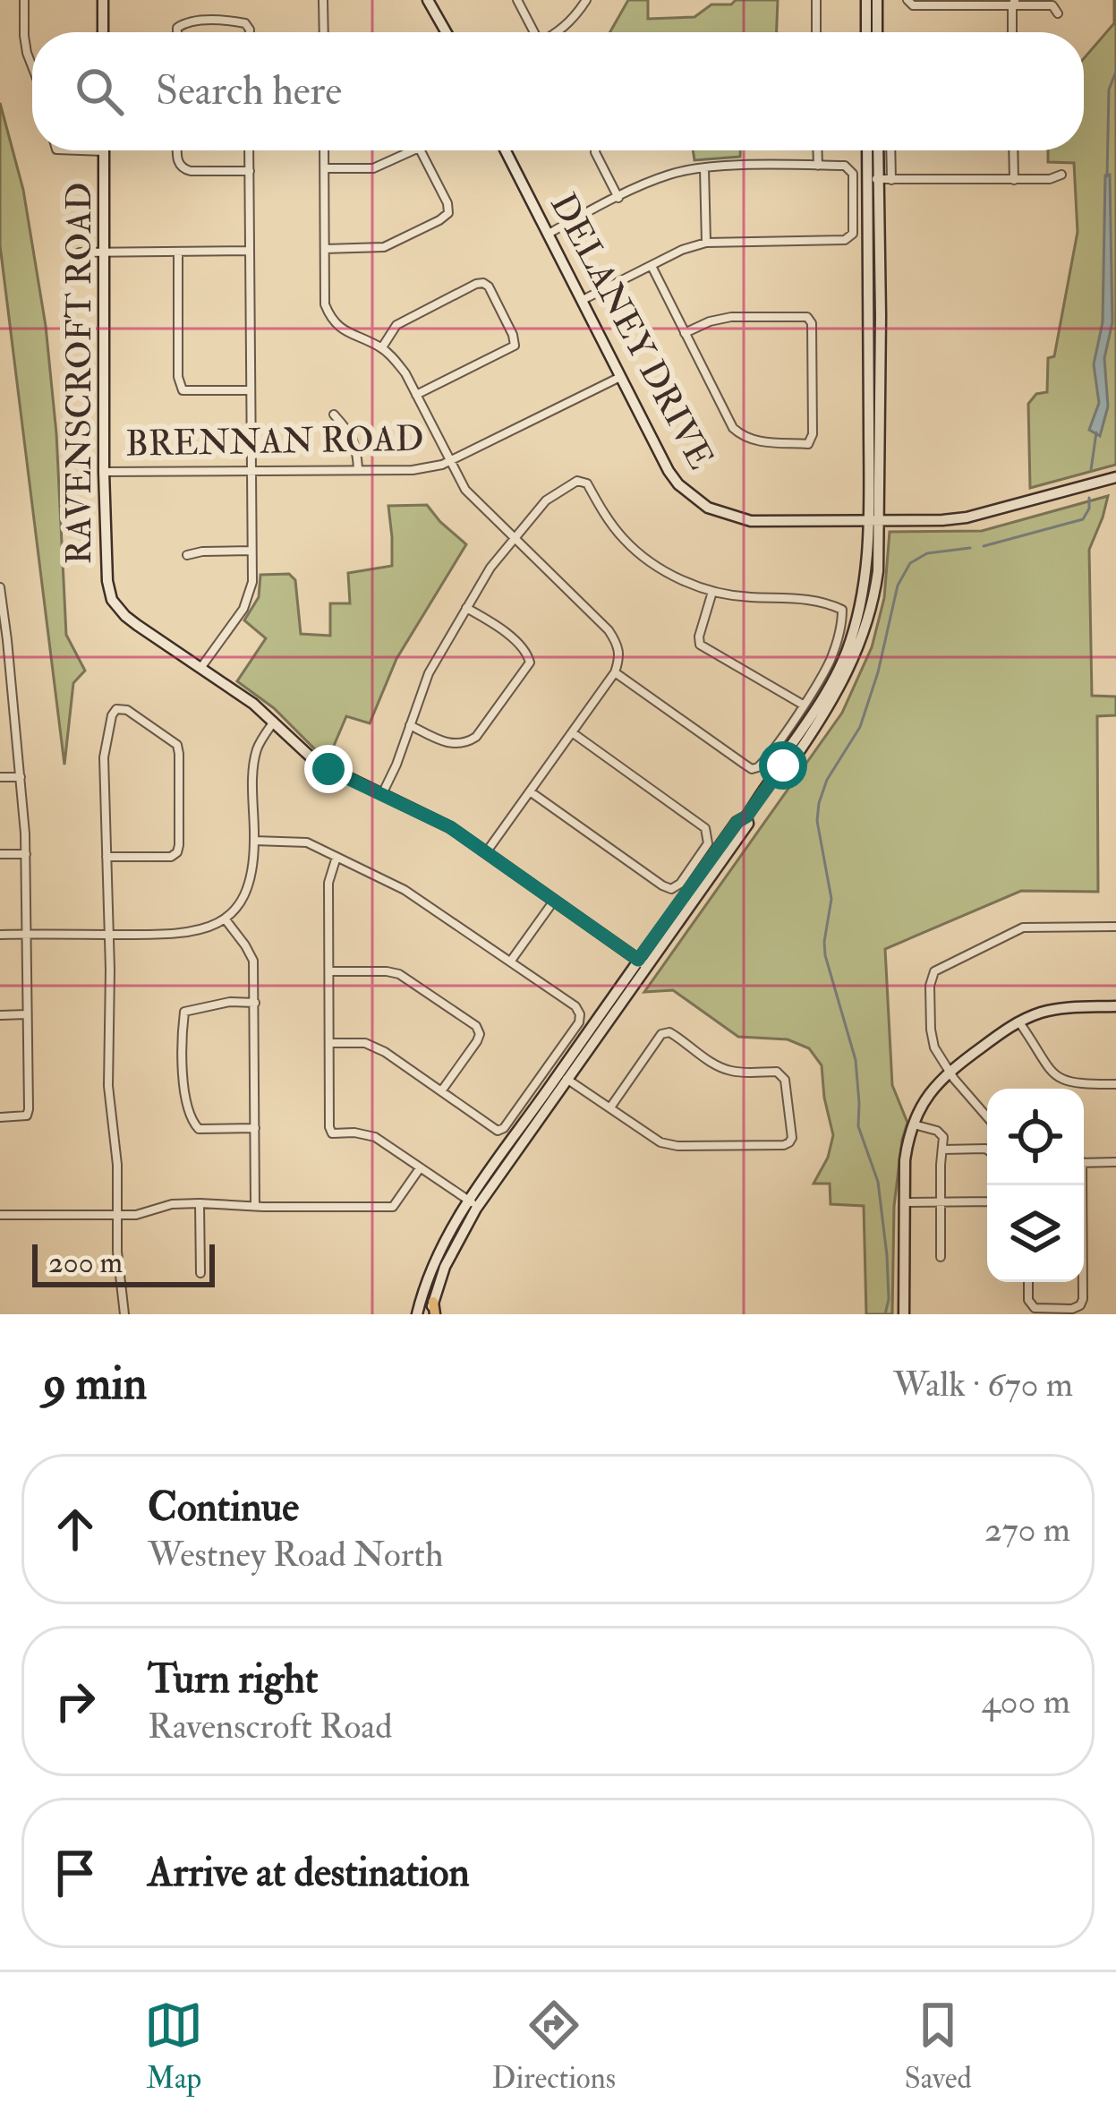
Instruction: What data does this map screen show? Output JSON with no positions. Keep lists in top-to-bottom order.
{
  "streets": {
    "street": ["DELANEY DRIVE", "RAVENSCROFT ROAD", "BRENNAN ROAD"]
  },
  "crossings": [
    ["DELANEY DRIVE", "BRENNAN ROAD"],
    ["RAVENSCROFT ROAD", "BRENNAN ROAD"]
  ],
  "scale_bar": "200 m",
  "page": {
    "search": "Search here",
    "scale": "200 m",
    "heading": ["9 min", "Walk · 670 m"],
    "list": [
      ["Continue", "Westney Road North", "270 m"],
      ["Turn right", "Ravenscroft Road", "400 m"],
      "Arrive at destination"
    ],
    "nav": ["Map", "Directions", "Saved"]
  }
}
